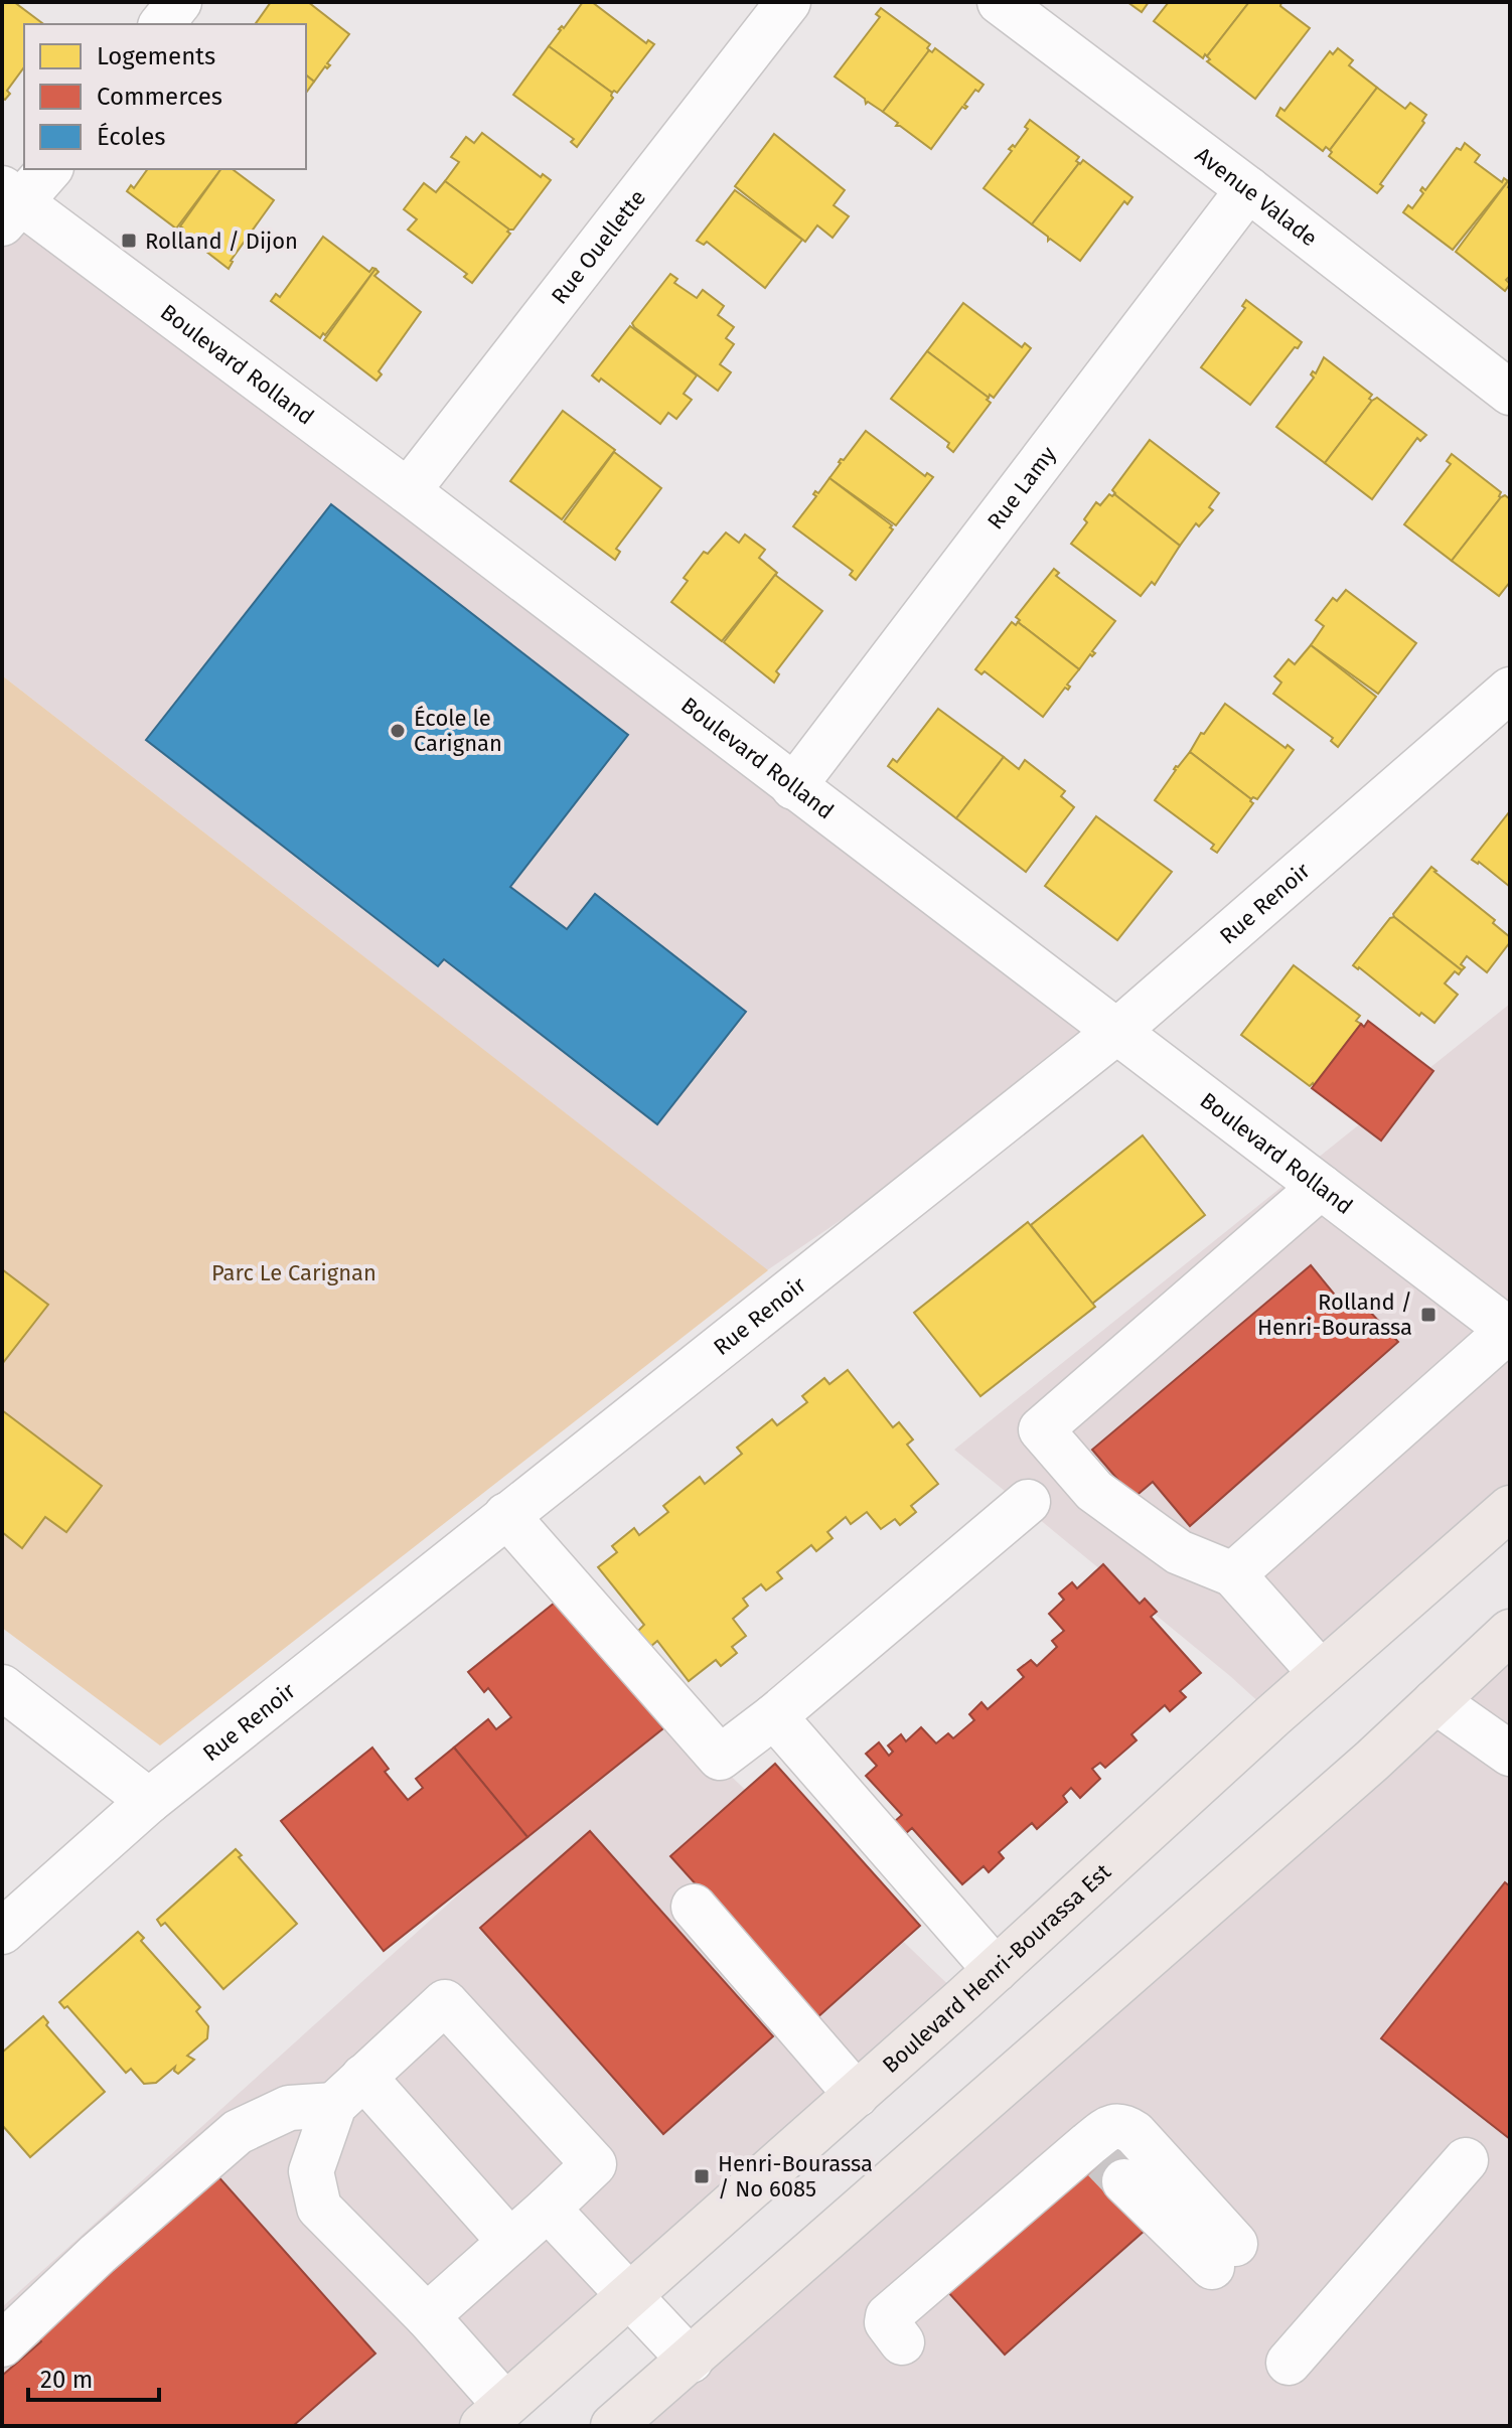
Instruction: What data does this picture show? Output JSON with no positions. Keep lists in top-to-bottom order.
{
  "streets": {
    "main road": ["Boulevard Henri-Bourassa Est"],
    "street": [
      "Avenue Valade",
      "Rue Ouellette",
      "Boulevard Rolland",
      "Rue Lamy",
      "Rue Renoir"
    ]
  },
  "crossings": [
    ["Avenue Valade", "Rue Lamy"],
    ["Rue Ouellette", "Boulevard Rolland"],
    ["Boulevard Rolland", "Rue Lamy"],
    ["Boulevard Rolland", "Rue Renoir"]
  ],
  "parks": ["Parc Le Carignan"],
  "places": {
    "transit": ["Rolland / Dijon", "Rolland / Henri-Bourassa", "Henri-Bourassa / No 6085"],
    "other": ["École le Carignan"]
  },
  "legend": ["Logements", "Commerces", "Écoles"],
  "scale_bar": "20 m"
}
